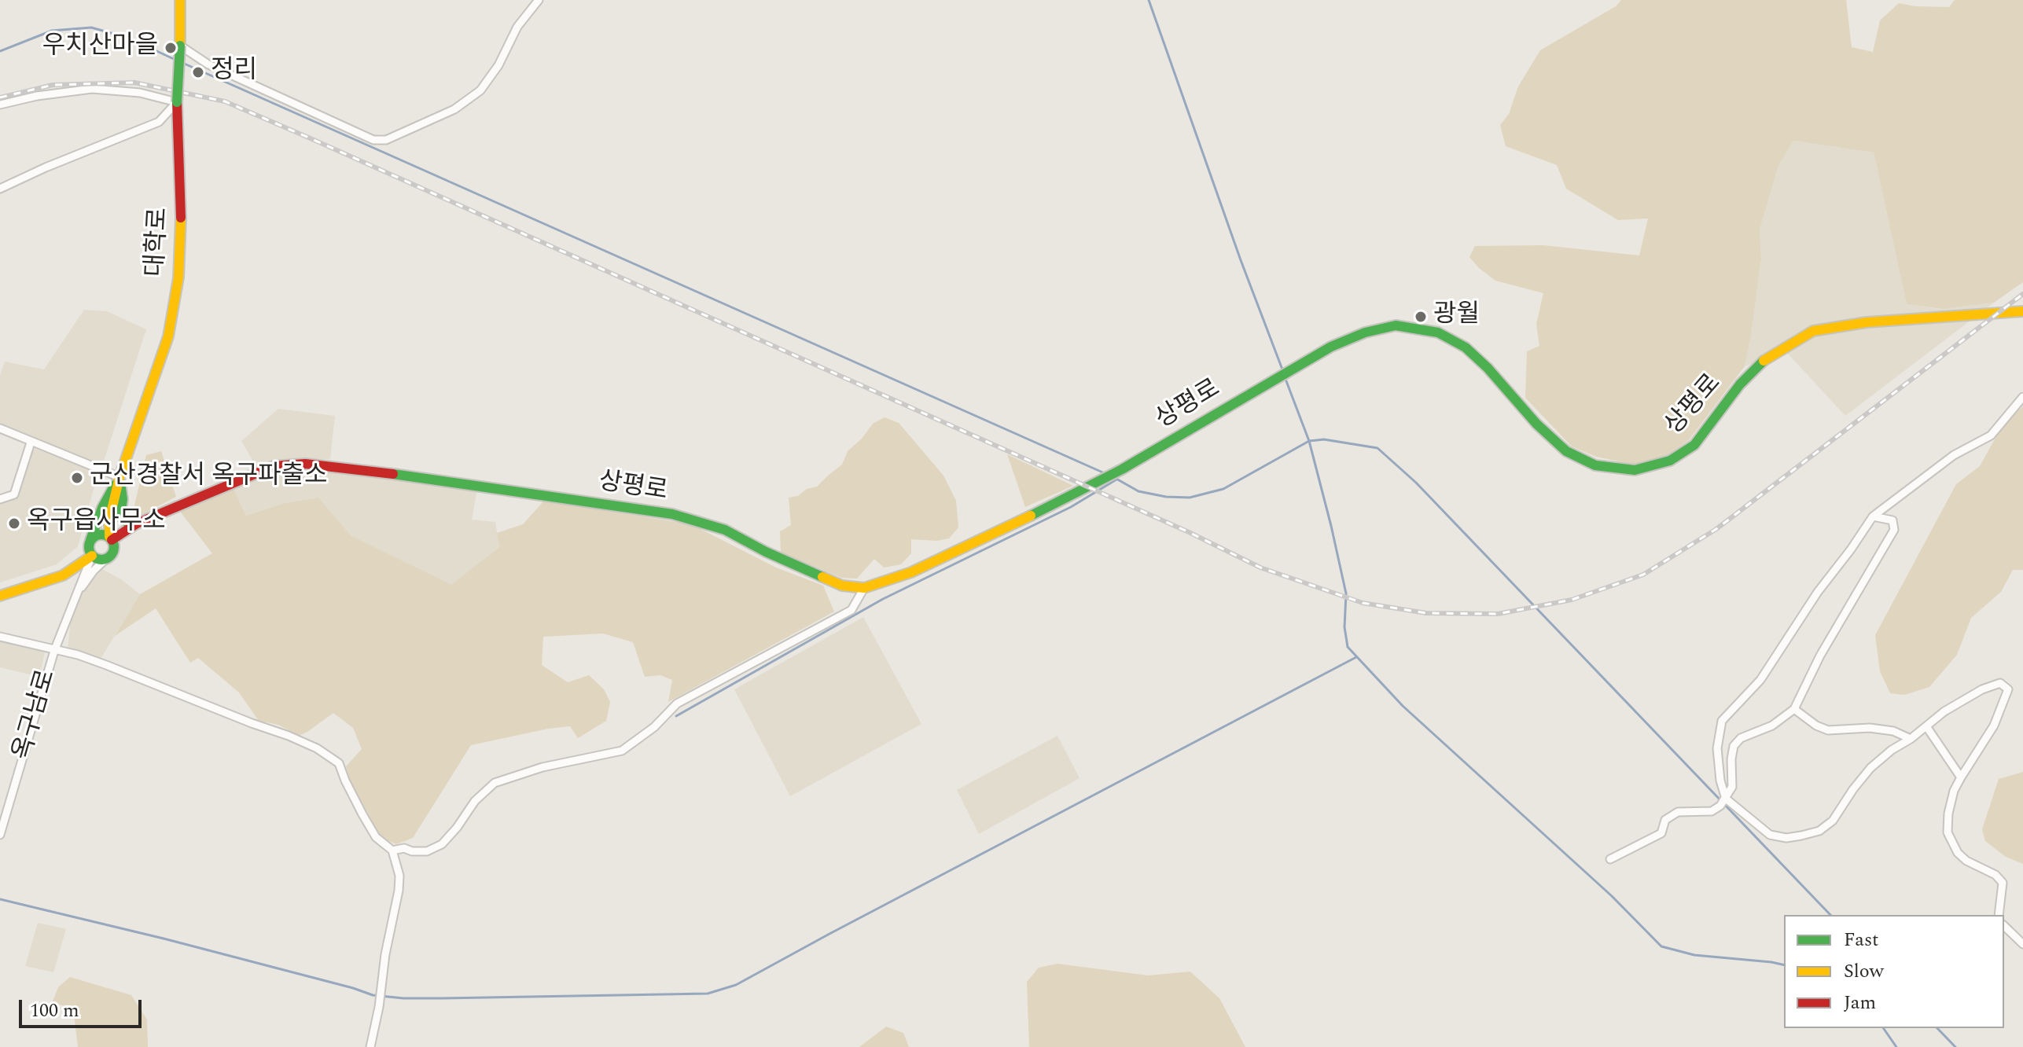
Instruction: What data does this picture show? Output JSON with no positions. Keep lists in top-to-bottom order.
{
  "streets": {
    "main road": ["대학로", "상평로"],
    "street": ["옥구남로"]
  },
  "crossings": [
    ["대학로", "상평로"]
  ],
  "places": [
    "우치산마을",
    "정리",
    "광월",
    "군산경찰서 옥구파출소",
    "옥구읍사무소"
  ],
  "legend": ["Fast", "Slow", "Jam"],
  "scale_bar": "100 m"
}
